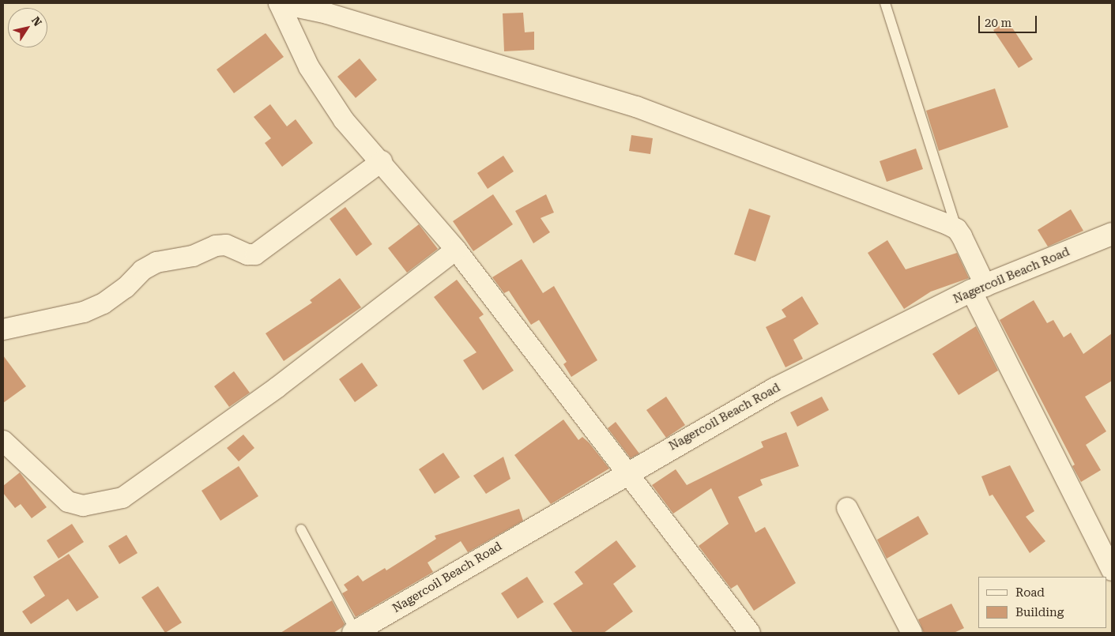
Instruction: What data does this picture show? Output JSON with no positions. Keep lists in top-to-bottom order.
{
  "streets": {
    "main road": ["Nagercoil Beach Road"]
  },
  "legend": ["Road", "Building"],
  "scale_bar": "20 m",
  "north": "top right"
}
